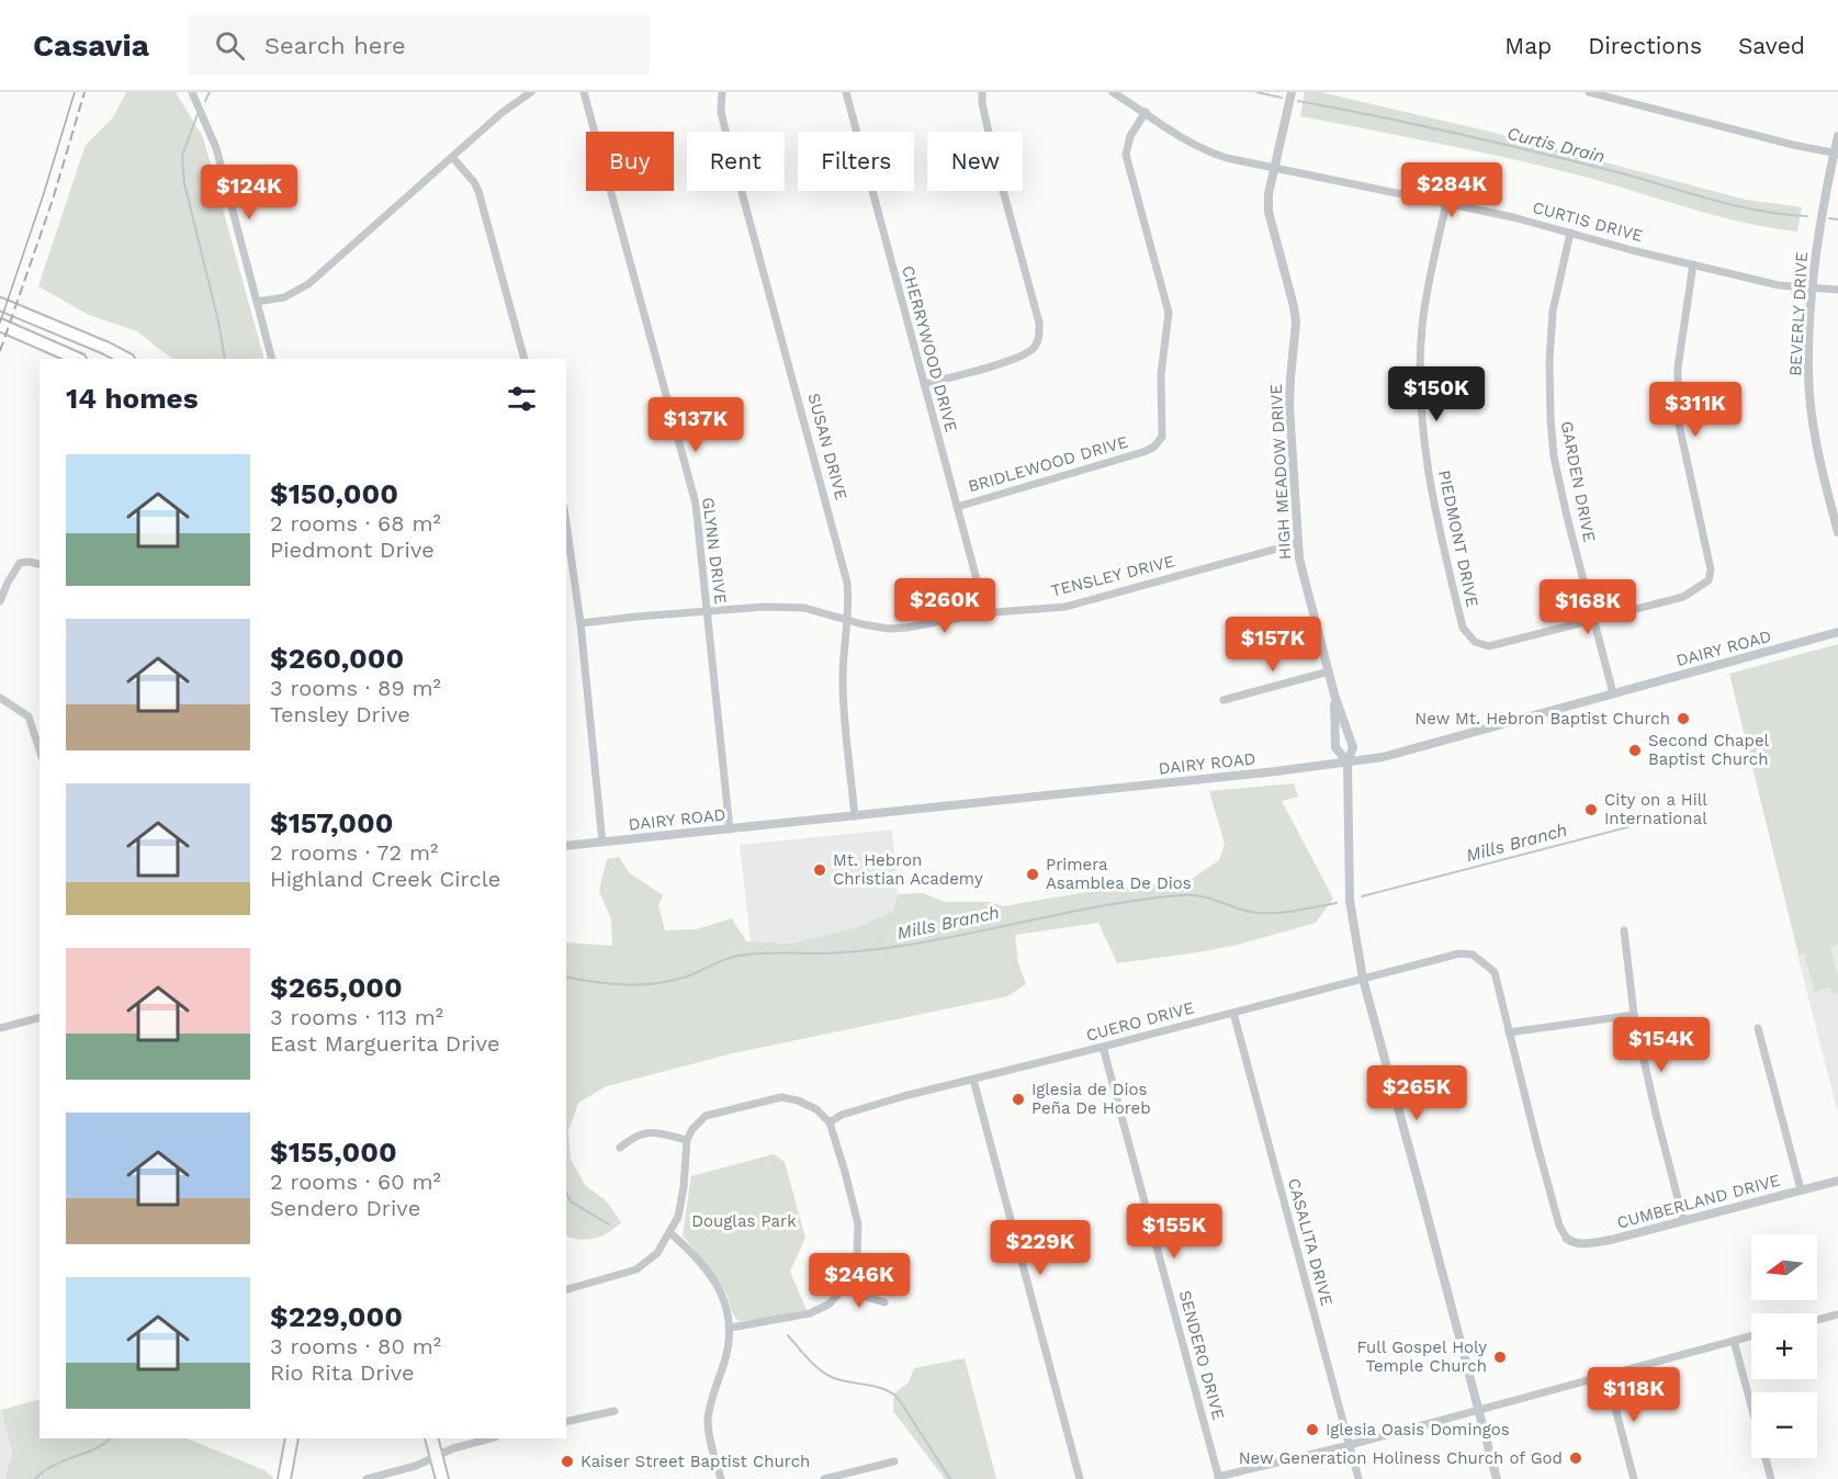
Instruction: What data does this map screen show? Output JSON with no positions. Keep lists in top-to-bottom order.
{
  "streets": {
    "street": [
      "CURTIS DRIVE",
      "BEVERLY DRIVE",
      "CHERRYWOOD DRIVE",
      "SUSAN DRIVE",
      "BRIDLEWOOD DRIVE",
      "HIGH MEADOW DRIVE",
      "GARDEN DRIVE",
      "PIEDMONT DRIVE",
      "GLYNN DRIVE",
      "TENSLEY DRIVE",
      "DAIRY ROAD",
      "CUERO DRIVE",
      "CUMBERLAND DRIVE",
      "CASALITA DRIVE",
      "SENDERO DRIVE"
    ]
  },
  "crossings": [
    ["CURTIS DRIVE", "BEVERLY DRIVE"],
    ["CURTIS DRIVE", "BRIDLEWOOD DRIVE"],
    ["CURTIS DRIVE", "HIGH MEADOW DRIVE"],
    ["CURTIS DRIVE", "GARDEN DRIVE"],
    ["CURTIS DRIVE", "PIEDMONT DRIVE"],
    ["CHERRYWOOD DRIVE", "BRIDLEWOOD DRIVE"],
    ["CHERRYWOOD DRIVE", "TENSLEY DRIVE"],
    ["SUSAN DRIVE", "TENSLEY DRIVE"],
    ["SUSAN DRIVE", "DAIRY ROAD"],
    ["HIGH MEADOW DRIVE", "TENSLEY DRIVE"],
    ["HIGH MEADOW DRIVE", "DAIRY ROAD"],
    ["GARDEN DRIVE", "PIEDMONT DRIVE"],
    ["GARDEN DRIVE", "DAIRY ROAD"],
    ["GLYNN DRIVE", "TENSLEY DRIVE"],
    ["GLYNN DRIVE", "DAIRY ROAD"],
    ["CUERO DRIVE", "CASALITA DRIVE"],
    ["CUERO DRIVE", "SENDERO DRIVE"]
  ],
  "water": ["Curtis Drain", "Mills Branch"],
  "parks": ["Douglas Park"],
  "places": [
    "New Mt. Hebron Baptist Church",
    "Second Chapel Baptist Church",
    "City on a Hill International",
    "Mt. Hebron Christian Academy",
    "Primera Asamblea De Dios",
    "Iglesia de Dios Peña De Horeb",
    "Full Gospel Holy Temple Church",
    "Iglesia Oasis Domingos",
    "New Generation Holiness Church of God",
    "Kaiser Street Baptist Church"
  ],
  "north": "left",
  "page": {
    "header": "Casavia",
    "search": "Search here",
    "nav": ["Map", "Directions", "Saved"],
    "chip": [
      "Buy",
      "Rent",
      "Filters",
      "New"
    ],
    "price": [
      "$284K",
      "$124K",
      "$150K",
      "$311K",
      "$137K",
      "$260K",
      "$168K",
      "$157K",
      "$154K",
      "$265K",
      "$155K",
      "$229K",
      "$246K",
      "$118K"
    ],
    "heading": "14 homes",
    "list": [
      {
        "name": "$150,000",
        "note": "2 rooms · 68 m² · Piedmont Drive"
      },
      {
        "name": "$260,000",
        "note": "3 rooms · 89 m² · Tensley Drive"
      },
      {
        "name": "$157,000",
        "note": "2 rooms · 72 m² · Highland Creek Circle"
      },
      {
        "name": "$265,000",
        "note": "3 rooms · 113 m² · East Marguerita Drive"
      },
      {
        "name": "$155,000",
        "note": "2 rooms · 60 m² · Sendero Drive"
      },
      {
        "name": "$229,000",
        "note": "3 rooms · 80 m² · Rio Rita Drive"
      }
    ],
    "map_buttons": ["+", "−"]
  }
}
